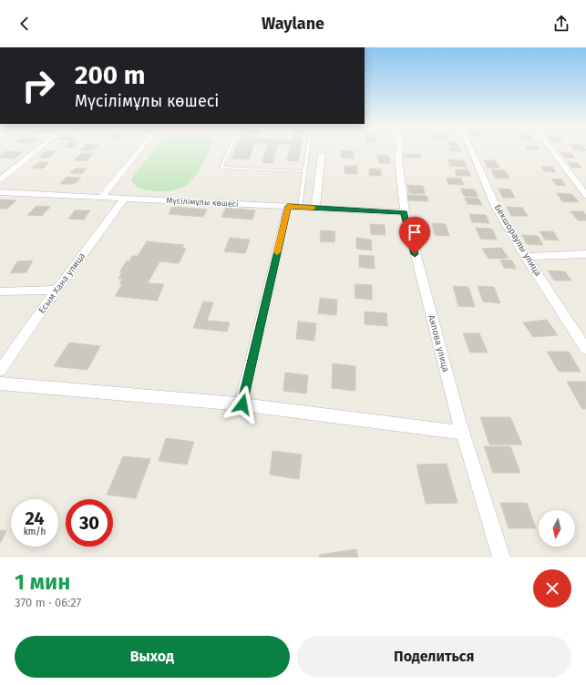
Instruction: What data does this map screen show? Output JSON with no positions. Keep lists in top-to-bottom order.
{
  "streets": {
    "street": [
      "Мүсілімұлы көшесі",
      "Бекшораулы улица",
      "Есым Хана улица",
      "Аяпова улица"
    ]
  },
  "crossings": [
    ["Мүсілімұлы көшесі", "Есым Хана улица"],
    ["Мүсілімұлы көшесі", "Аяпова улица"]
  ],
  "north": "bottom",
  "page": {
    "header": "Waylane",
    "turn": ["200 m", "Мүсілімұлы көшесі"],
    "speed": "24 km/h",
    "limit": "30",
    "heading": ["1 мин", "370 m · 06:27"],
    "buttons": ["Выход", "Поделиться"]
  }
}
